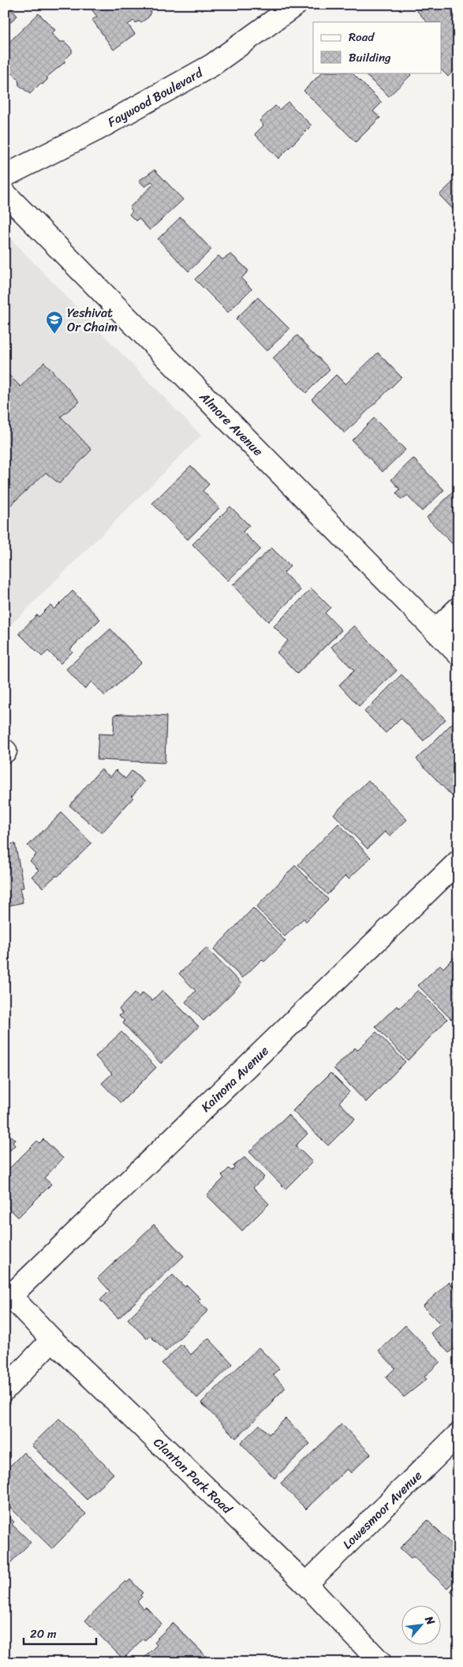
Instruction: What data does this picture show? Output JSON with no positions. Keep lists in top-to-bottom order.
{
  "streets": {
    "street": [
      "Faywood Boulevard",
      "Almore Avenue",
      "Kainona Avenue",
      "Clanton Park Road",
      "Lowesmoor Avenue"
    ]
  },
  "crossings": [
    ["Kainona Avenue", "Clanton Park Road"],
    ["Clanton Park Road", "Lowesmoor Avenue"]
  ],
  "places": {
    "school or university": ["Yeshivat Or Chaim"]
  },
  "legend": ["Road", "Building"],
  "scale_bar": "20 m",
  "north": "top right"
}
